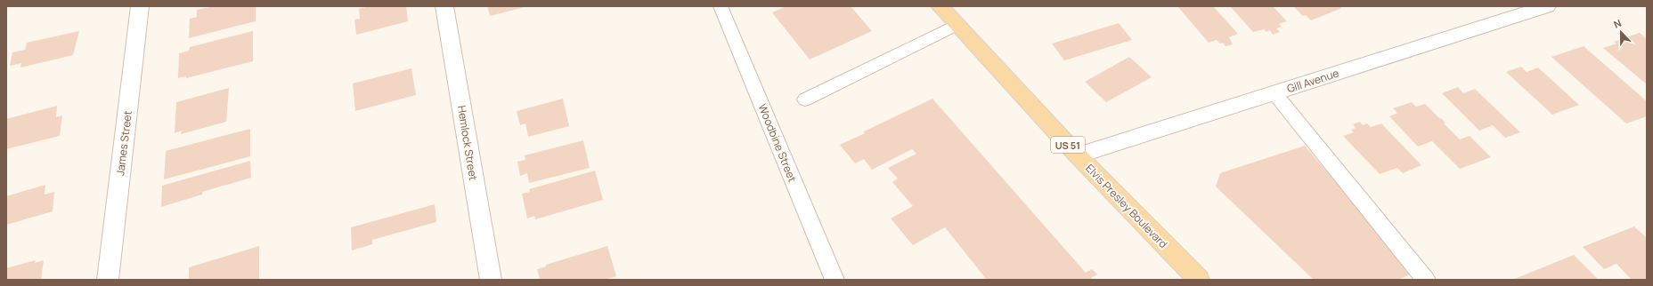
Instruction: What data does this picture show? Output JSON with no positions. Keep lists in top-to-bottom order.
{
  "streets": {
    "main road": ["US 51", "Elvis Presley Boulevard"],
    "street": ["Gill Avenue", "James Street", "Hemlock Street"],
    "lane": ["Woodbine Street"]
  },
  "crossings": [
    ["Gill Avenue", "Elvis Presley Boulevard"]
  ],
  "north": "top"
}
